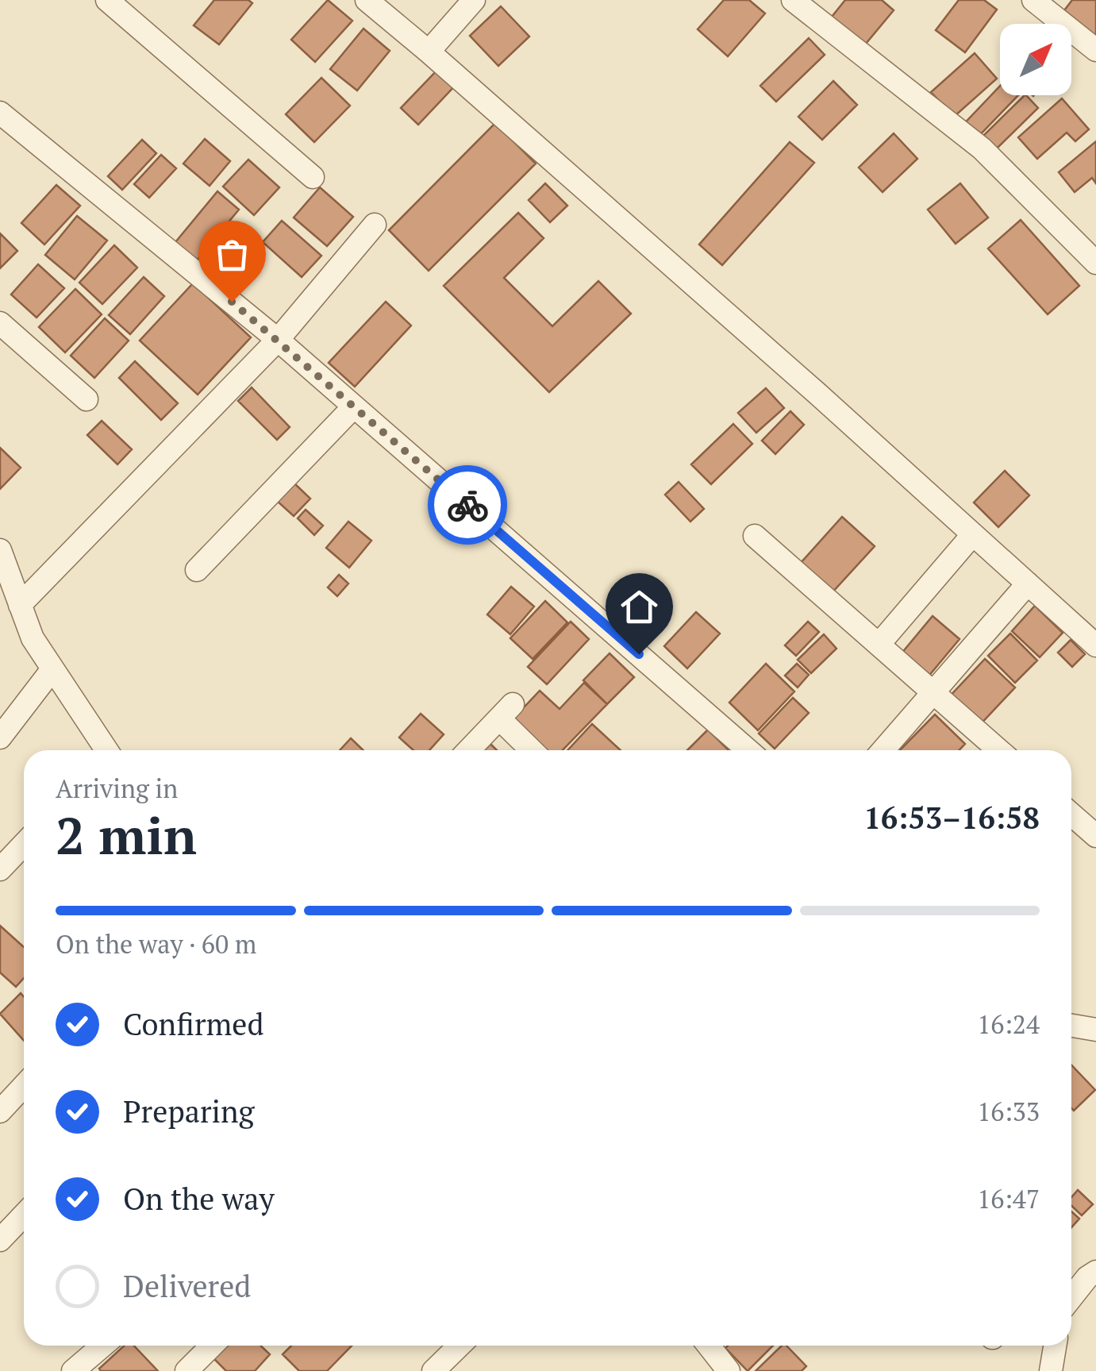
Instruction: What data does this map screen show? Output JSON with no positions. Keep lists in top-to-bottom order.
{
  "north": "top right",
  "page": {
    "heading": ["2 min", "Arriving in", "16:53–16:58"],
    "bar": "On the way · 60 m",
    "list": [
      ["Confirmed", "16:24"],
      ["Preparing", "16:33"],
      ["On the way", "16:47"],
      "Delivered"
    ]
  }
}
